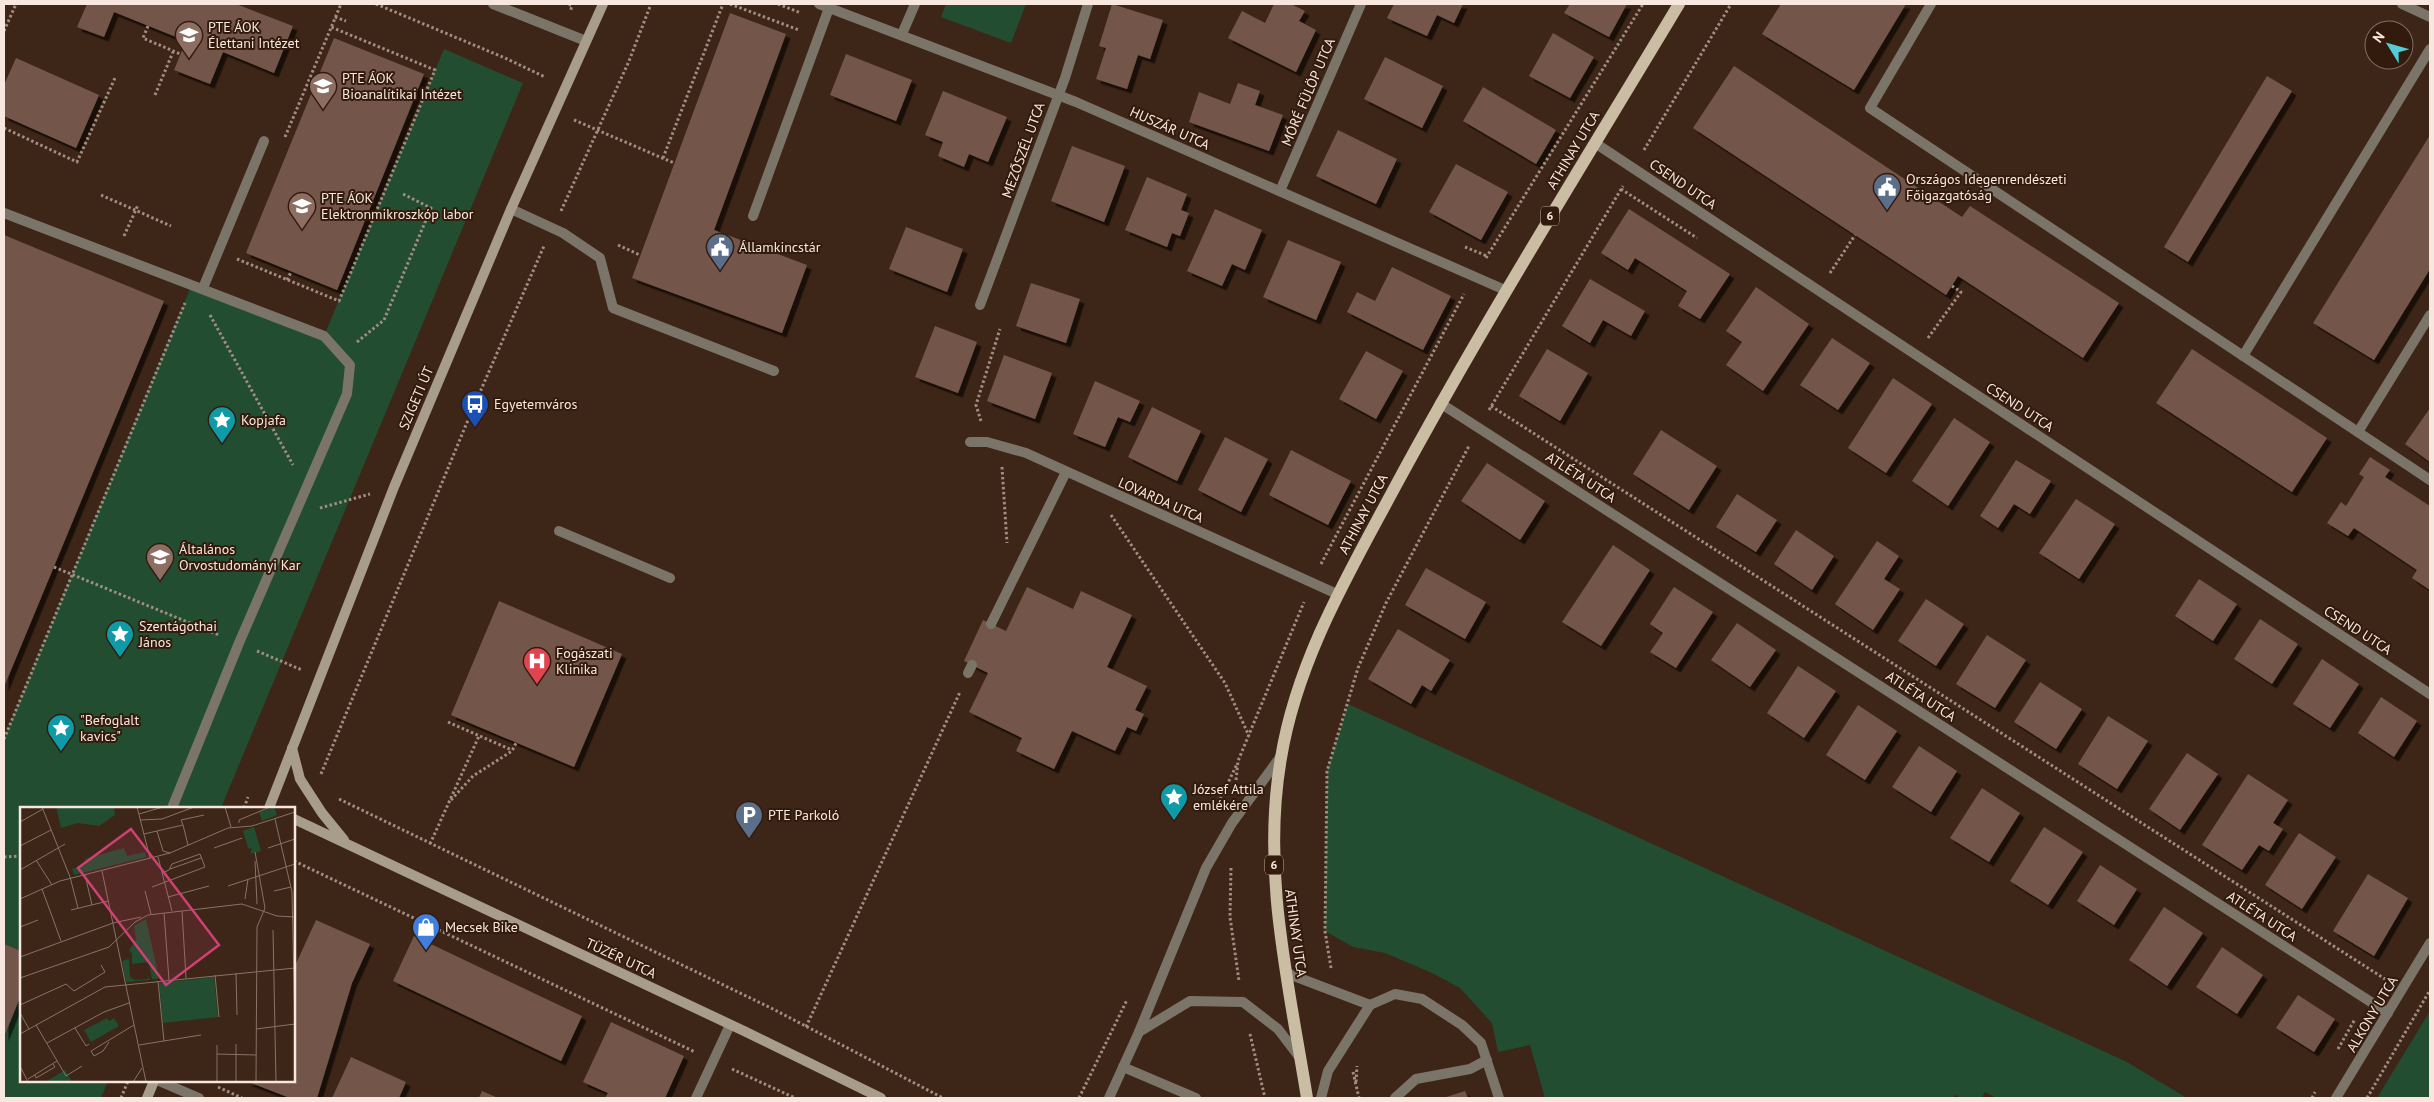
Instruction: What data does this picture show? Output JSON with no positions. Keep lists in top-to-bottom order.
{
  "streets": {
    "main road": ["ATHINAY UTCA", "6"],
    "street": [
      "MÓRÉ FÜLÖP UTCA",
      "HUSZÁR UTCA",
      "MEZŐSZÉL UTCA",
      "CSEND UTCA",
      "SZIGETI ÚT",
      "ATLÉTA UTCA",
      "LOVARDA UTCA",
      "TÜZÉR UTCA",
      "ALKONY UTCA"
    ]
  },
  "crossings": [
    ["MÓRÉ FÜLÖP UTCA", "HUSZÁR UTCA"],
    ["HUSZÁR UTCA", "MEZŐSZÉL UTCA"],
    ["HUSZÁR UTCA", "ATHINAY UTCA"],
    ["ATHINAY UTCA", "CSEND UTCA"],
    ["ATHINAY UTCA", "ATLÉTA UTCA"],
    ["ATHINAY UTCA", "LOVARDA UTCA"],
    ["SZIGETI ÚT", "TÜZÉR UTCA"],
    ["ATLÉTA UTCA", "ALKONY UTCA"]
  ],
  "places": {
    "school or university": [
      "PTE ÁOK Élettani Intézet",
      "PTE ÁOK Bioanalítikai Intézet",
      "PTE ÁOK Elektronmikroszkóp labor",
      "Általános Orvostudományi Kar"
    ],
    "public building": ["Országos Idegenrendészeti Főigazgatóság", "Államkincstár"],
    "bus stop": ["Egyetemváros"],
    "place": [
      "Kopjafa",
      "Szentágothai János",
      "\"Befoglalt kavics\"",
      "József Attila emlékére"
    ],
    "hospital": ["Fogászati Klinika"],
    "parking": ["PTE Parkoló"],
    "shop": ["Mecsek Bike"]
  },
  "north": "top left"
}
